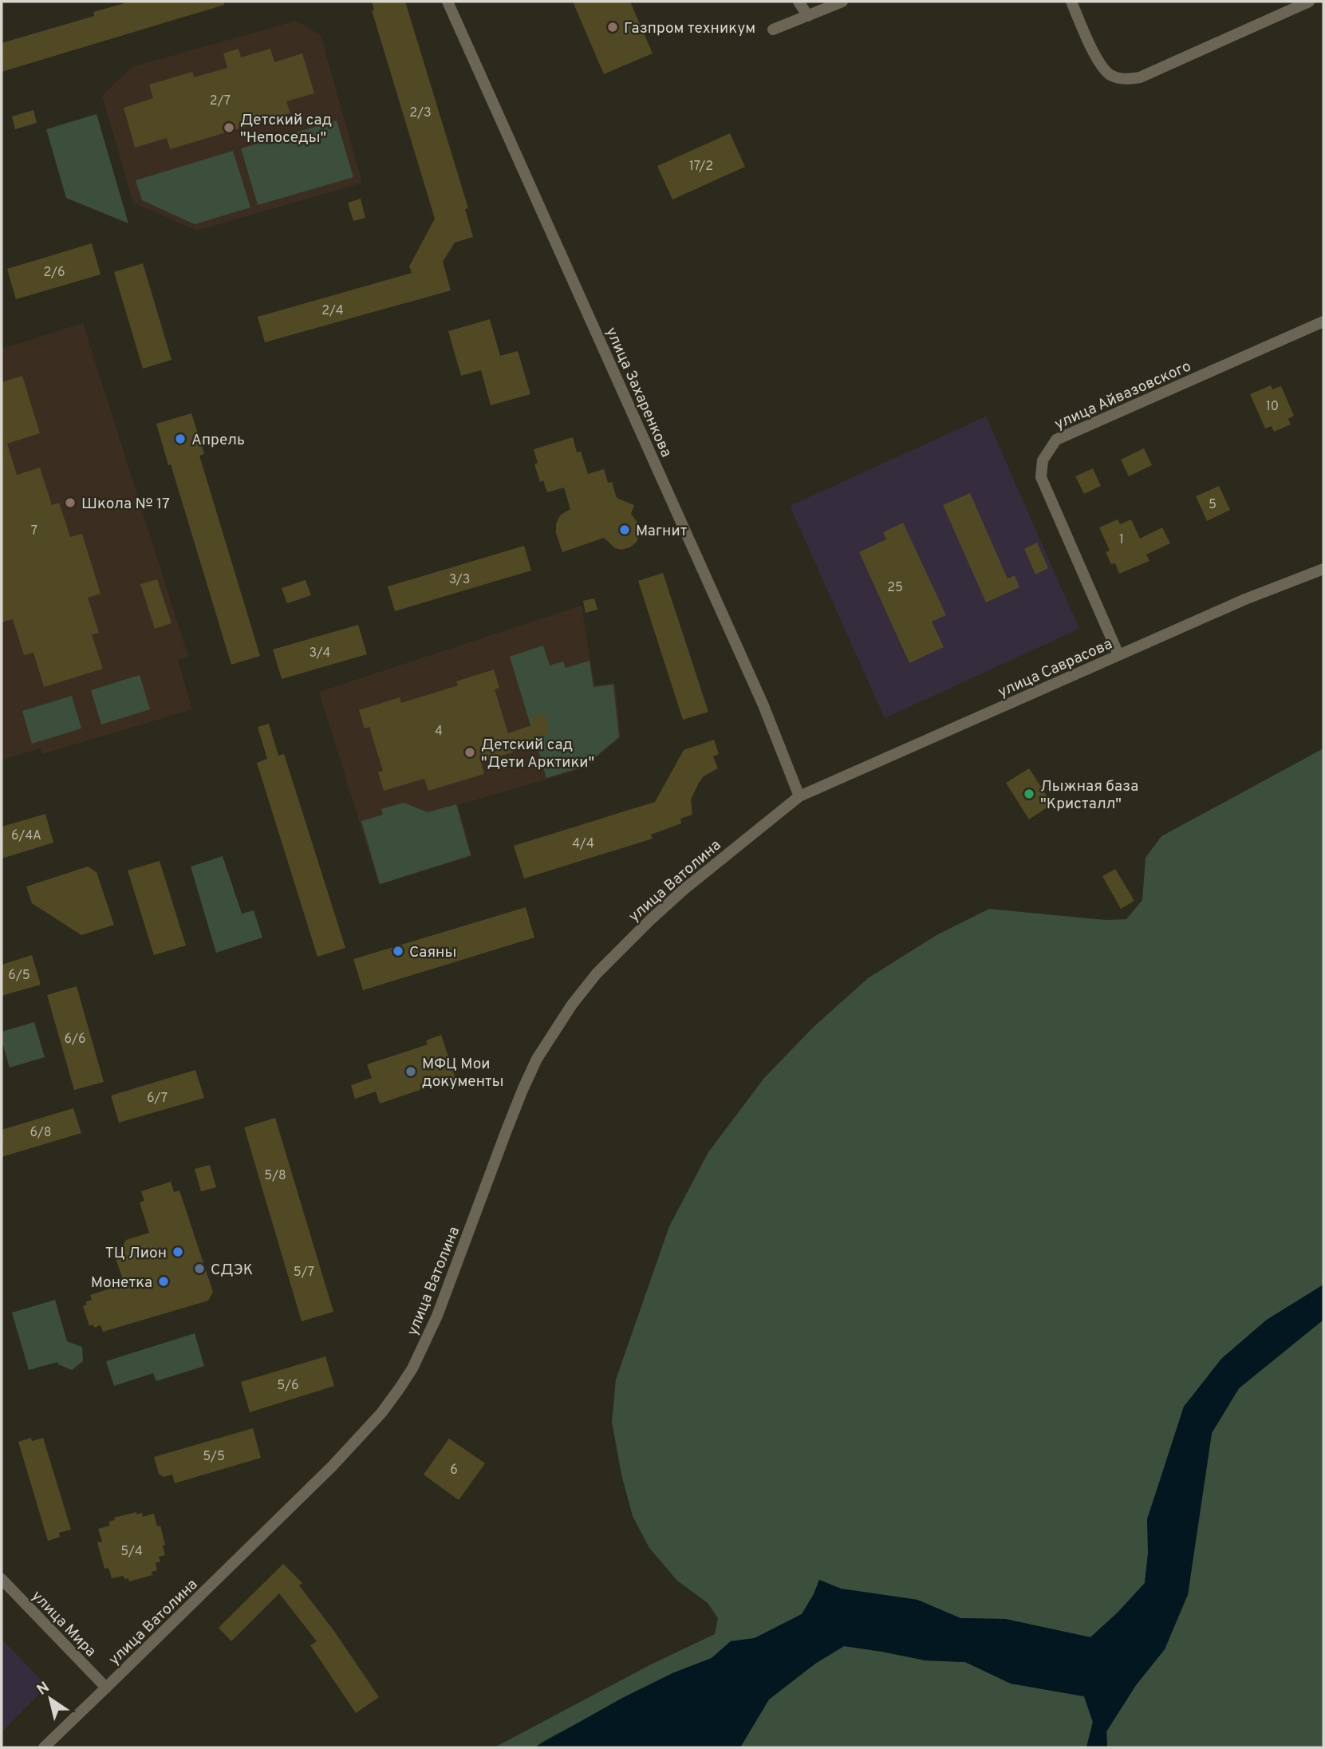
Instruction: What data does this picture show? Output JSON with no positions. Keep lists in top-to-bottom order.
{
  "streets": {
    "street": [
      "улица Захаренкова",
      "улица Айвазовского",
      "улица Саврасова",
      "улица Ватолина",
      "улица Мира"
    ]
  },
  "crossings": [
    ["улица Захаренкова", "улица Саврасова"],
    ["улица Захаренкова", "улица Ватолина"],
    ["улица Айвазовского", "улица Саврасова"],
    ["улица Саврасова", "улица Ватолина"],
    ["улица Ватолина", "улица Мира"]
  ],
  "places": [
    "Газпром техникум",
    "Детский сад \"Непоседы\"",
    "Апрель",
    "Школа № 17",
    "Магнит",
    "Детский сад \"Дети Арктики\"",
    "Лыжная база \"Кристалл\"",
    "Саяны",
    "МФЦ Мои документы",
    "ТЦ Лион",
    "СДЭК",
    "Монетка"
  ],
  "house_numbers": [
    "2/7",
    "2/3",
    "17/2",
    "2/6",
    "2/4",
    "10",
    "5",
    "7",
    "1",
    "3/3",
    "25",
    "3/4",
    "4",
    "6/4А",
    "4/4",
    "6/5",
    "6/6",
    "6/7",
    "6/8",
    "5/8",
    "5/7",
    "5/6",
    "5/5",
    "6",
    "5/4"
  ],
  "north": "top left"
}
